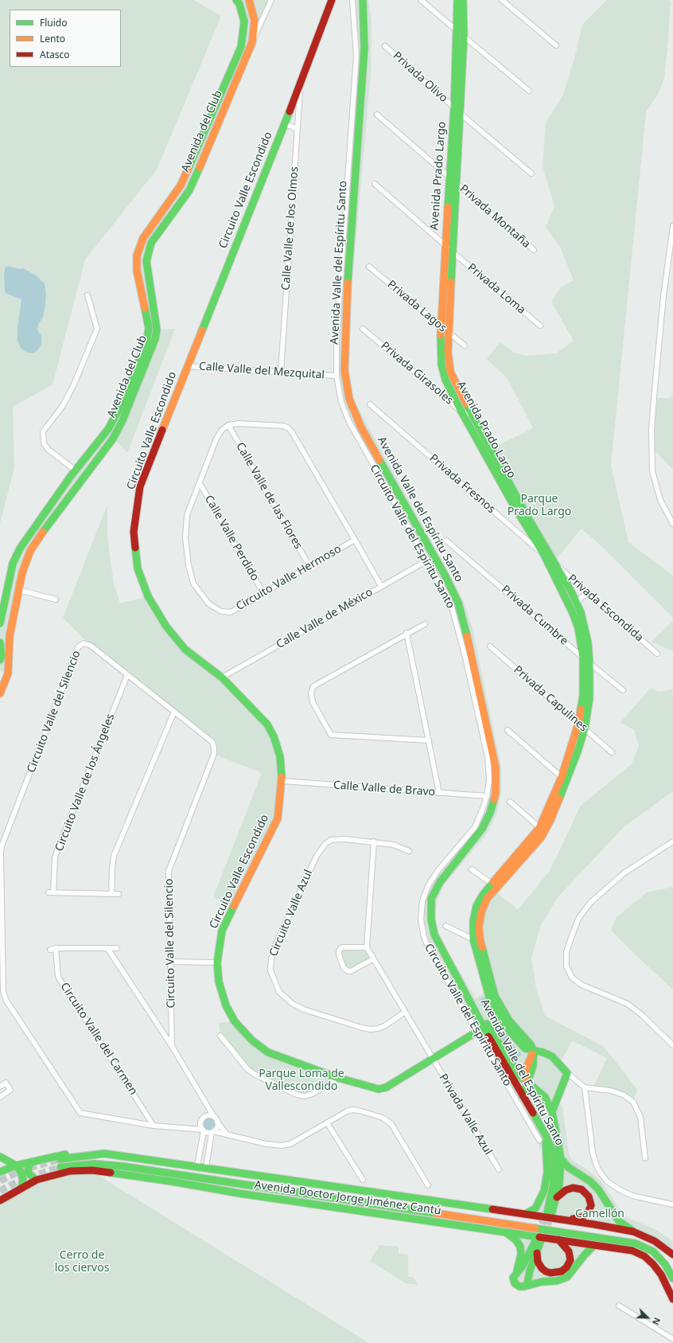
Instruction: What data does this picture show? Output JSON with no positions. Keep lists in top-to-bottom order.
{
  "streets": {
    "street": [
      "Privada Olivo",
      "Avenida del Club",
      "Avenida Prado Largo",
      "Circuito Valle Escondido",
      "Privada Montaña",
      "Calle Valle de los Olmos",
      "Avenida Valle del Espíritu Santo",
      "Privada Loma",
      "Privada Lagos",
      "Calle Valle del Mezquital",
      "Privada Girasoles",
      "Privada Fresnos",
      "Calle Valle de las Flores",
      "Circuito Valle del Espíritu Santo",
      "Calle Valle Perdido",
      "Circuito Valle Hermoso",
      "Privada Escondida",
      "Privada Cumbre",
      "Calle Valle de México",
      "Privada Capulines",
      "Circuito Valle del Silencio",
      "Circuito Valle de los Ángeles",
      "Calle Valle de Bravo",
      "Circuito Valle Azul",
      "Circuito Valle del Carmen",
      "Privada Valle Azul",
      "Avenida Doctor Jorge Jiménez Cantú"
    ]
  },
  "crossings": [
    ["Privada Olivo", "Avenida Prado Largo"],
    ["Avenida Prado Largo", "Privada Montaña"],
    ["Avenida Prado Largo", "Privada Loma"],
    ["Avenida Prado Largo", "Privada Lagos"],
    ["Avenida Prado Largo", "Privada Girasoles"],
    ["Avenida Prado Largo", "Privada Fresnos"],
    ["Avenida Prado Largo", "Privada Escondida"],
    ["Avenida Prado Largo", "Privada Cumbre"],
    ["Avenida Prado Largo", "Privada Capulines"],
    ["Circuito Valle Escondido", "Calle Valle de los Olmos"],
    ["Circuito Valle Escondido", "Avenida Valle del Espíritu Santo"],
    ["Circuito Valle Escondido", "Calle Valle del Mezquital"],
    ["Circuito Valle Escondido", "Circuito Valle del Espíritu Santo"],
    ["Circuito Valle Escondido", "Calle Valle de México"],
    ["Circuito Valle Escondido", "Calle Valle de Bravo"],
    ["Circuito Valle Escondido", "Privada Valle Azul"],
    ["Calle Valle de los Olmos", "Calle Valle del Mezquital"],
    ["Avenida Valle del Espíritu Santo", "Circuito Valle del Espíritu Santo"],
    ["Calle Valle del Mezquital", "Circuito Valle del Espíritu Santo"],
    ["Privada Fresnos", "Privada Escondida"],
    ["Calle Valle de las Flores", "Circuito Valle Hermoso"],
    ["Circuito Valle del Espíritu Santo", "Calle Valle de México"],
    ["Circuito Valle del Espíritu Santo", "Calle Valle de Bravo"],
    ["Calle Valle Perdido", "Circuito Valle Hermoso"],
    ["Circuito Valle del Silencio", "Circuito Valle de los Ángeles"],
    ["Circuito Valle del Silencio", "Circuito Valle del Carmen"]
  ],
  "parks": [
    "Parque Prado Largo",
    "Parque Loma de Vallescondido",
    "Camellón",
    "Cerro de los ciervos"
  ],
  "legend": ["Fluido", "Lento", "Atasco"],
  "north": "bottom right"
}
